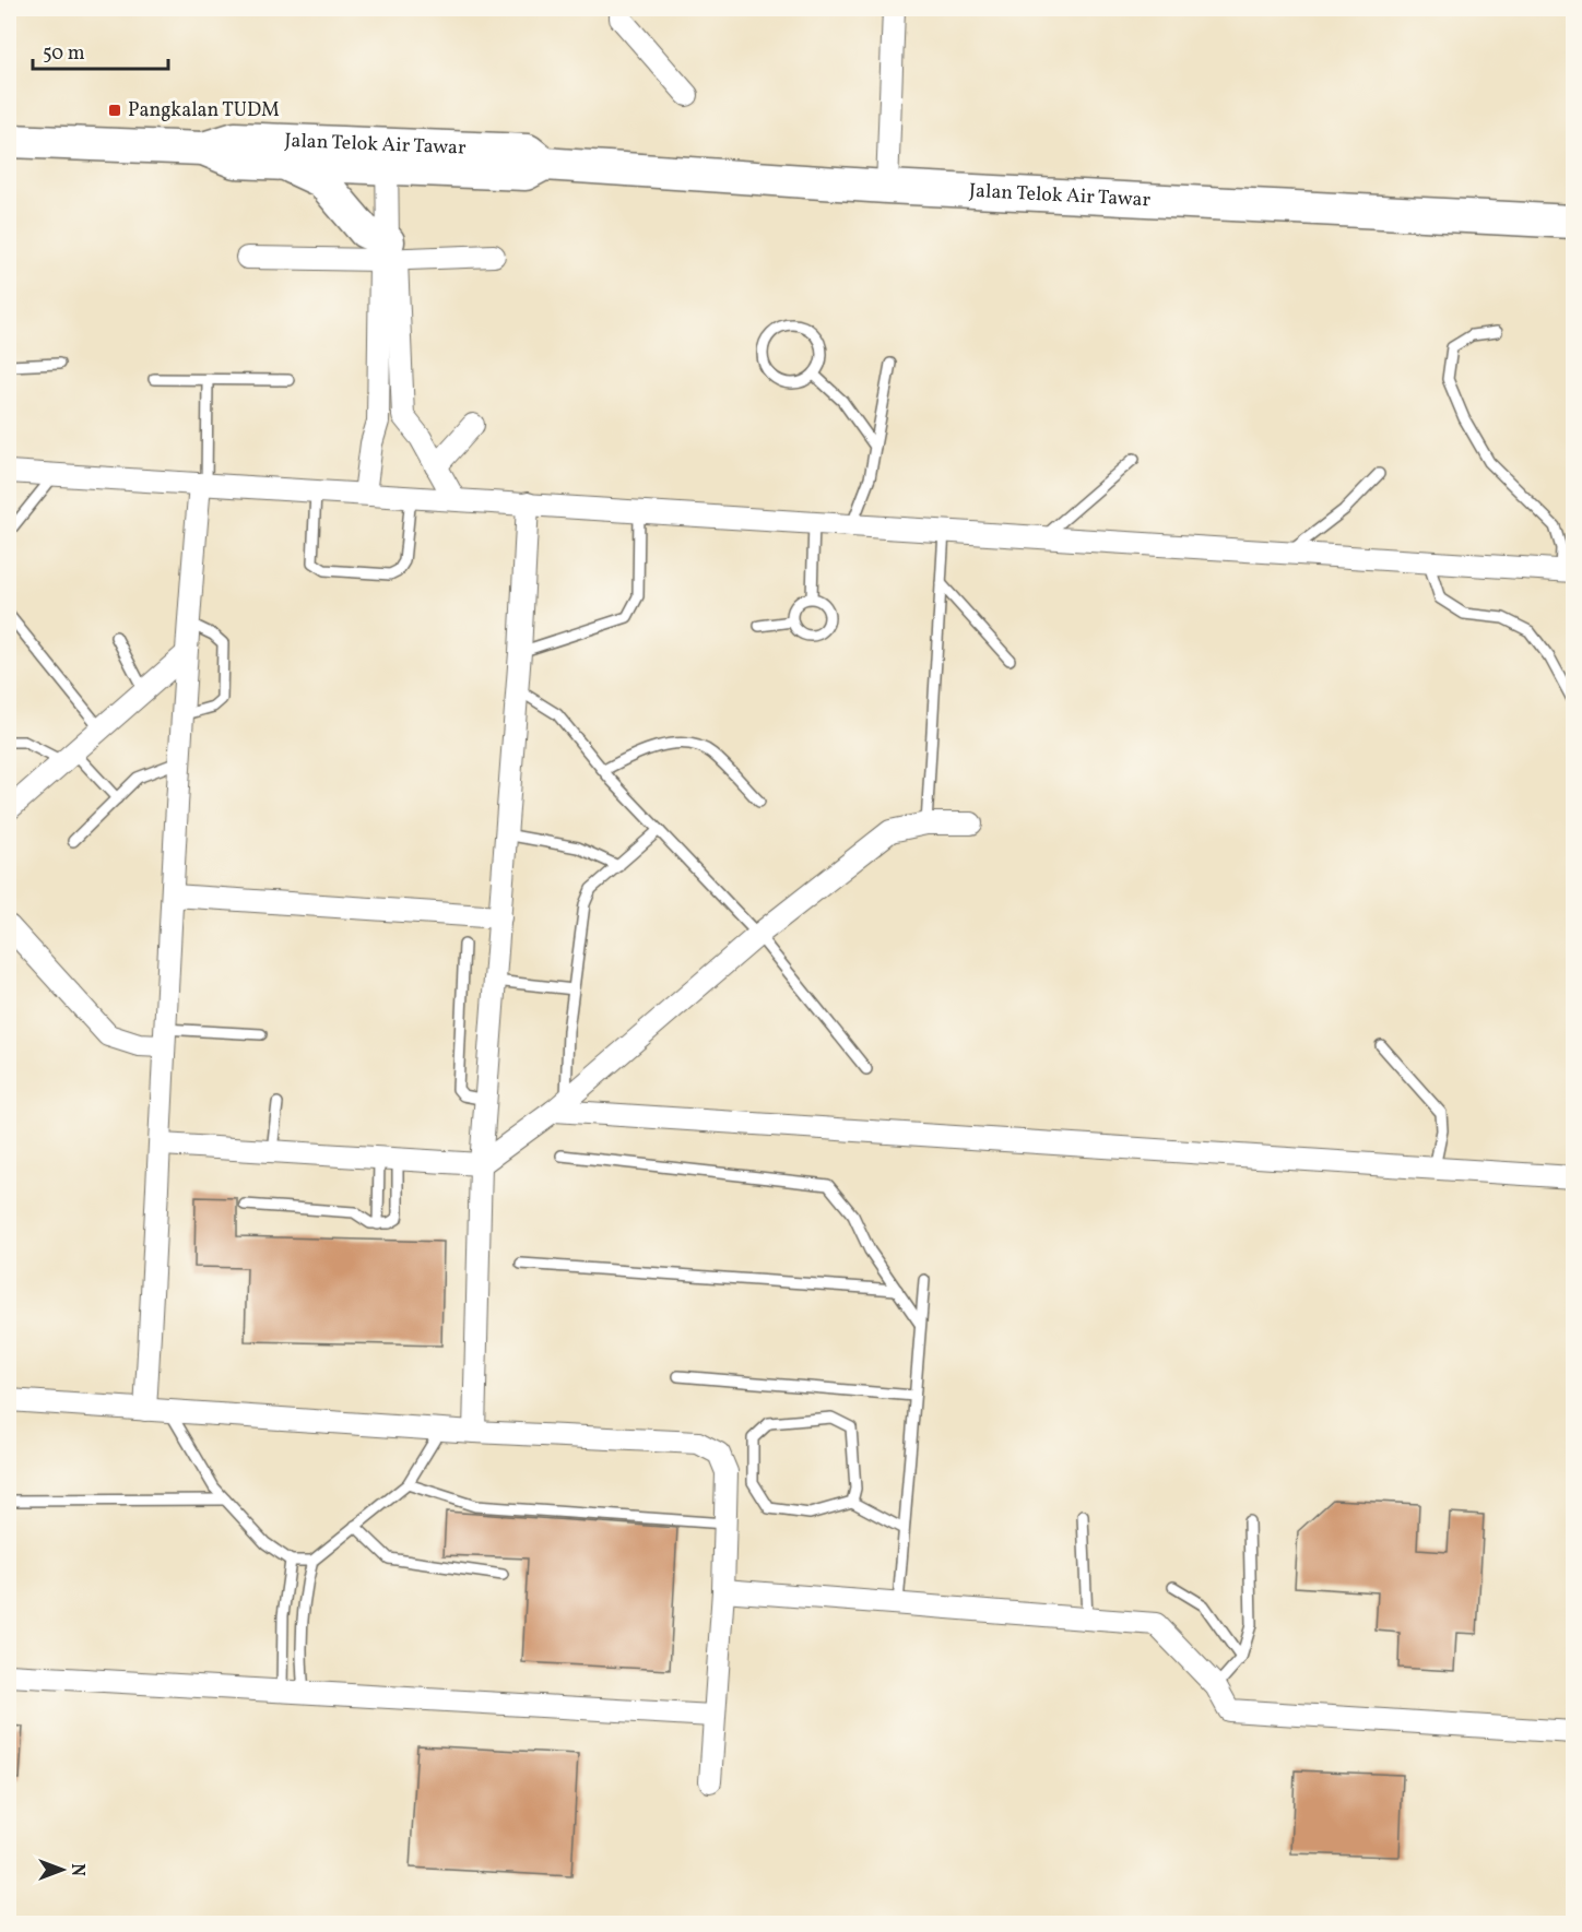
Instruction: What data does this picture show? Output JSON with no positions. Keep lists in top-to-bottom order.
{
  "streets": {
    "main road": ["Jalan Telok Air Tawar"]
  },
  "places": {
    "transit": ["Pangkalan TUDM"]
  },
  "scale_bar": "50 m",
  "north": "right"
}
